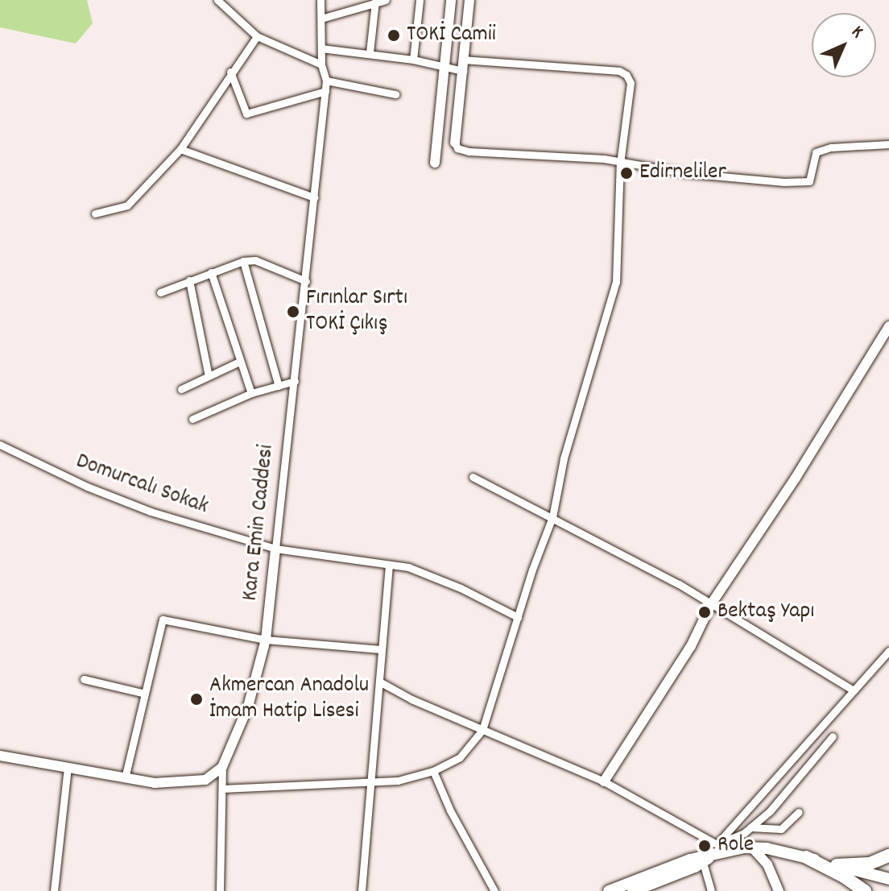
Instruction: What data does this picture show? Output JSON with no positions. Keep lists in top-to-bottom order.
{
  "streets": {
    "street": ["Domurcalı Sokak", "Kara Emin Caddesi"]
  },
  "crossings": [
    ["Domurcalı Sokak", "Kara Emin Caddesi"]
  ],
  "places": [
    "TOKİ Camii",
    "Edirneliler",
    "Fırınlar Sırtı TOKİ Çıkış",
    "Bektaş Yapı",
    "Akmercan Anadolu İmam Hatip Lisesi",
    "Role"
  ],
  "north": "top right"
}
